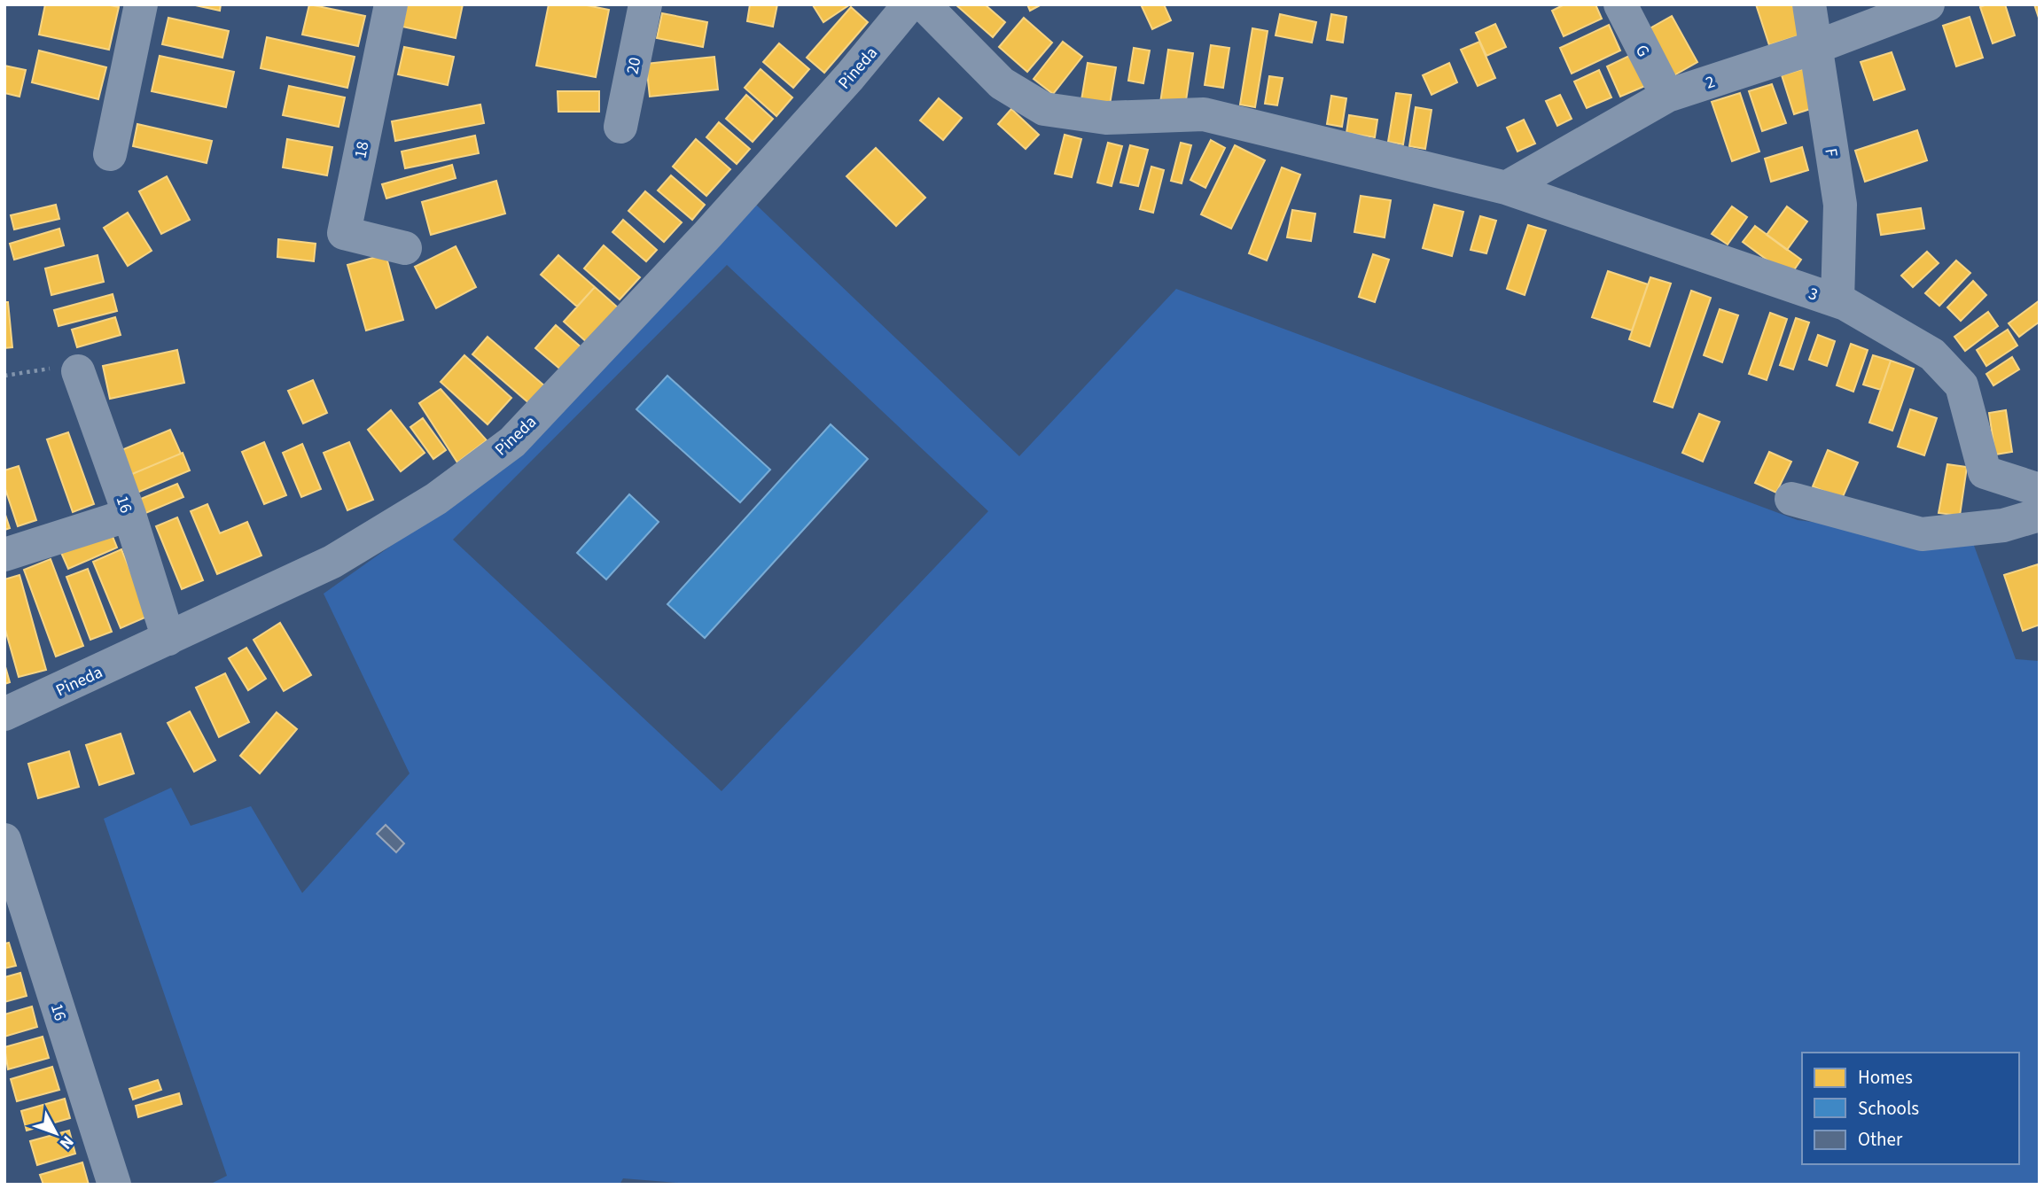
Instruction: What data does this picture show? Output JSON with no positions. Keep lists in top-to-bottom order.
{
  "streets": {
    "street": [
      "G",
      "20",
      "Pineda",
      "2",
      "18",
      "F",
      "3",
      "16"
    ]
  },
  "crossings": [
    ["G", "2"],
    ["Pineda", "16"],
    ["2", "F"],
    ["2", "3"],
    ["F", "3"]
  ],
  "legend": ["Homes", "Schools", "Other"],
  "north": "bottom right"
}
